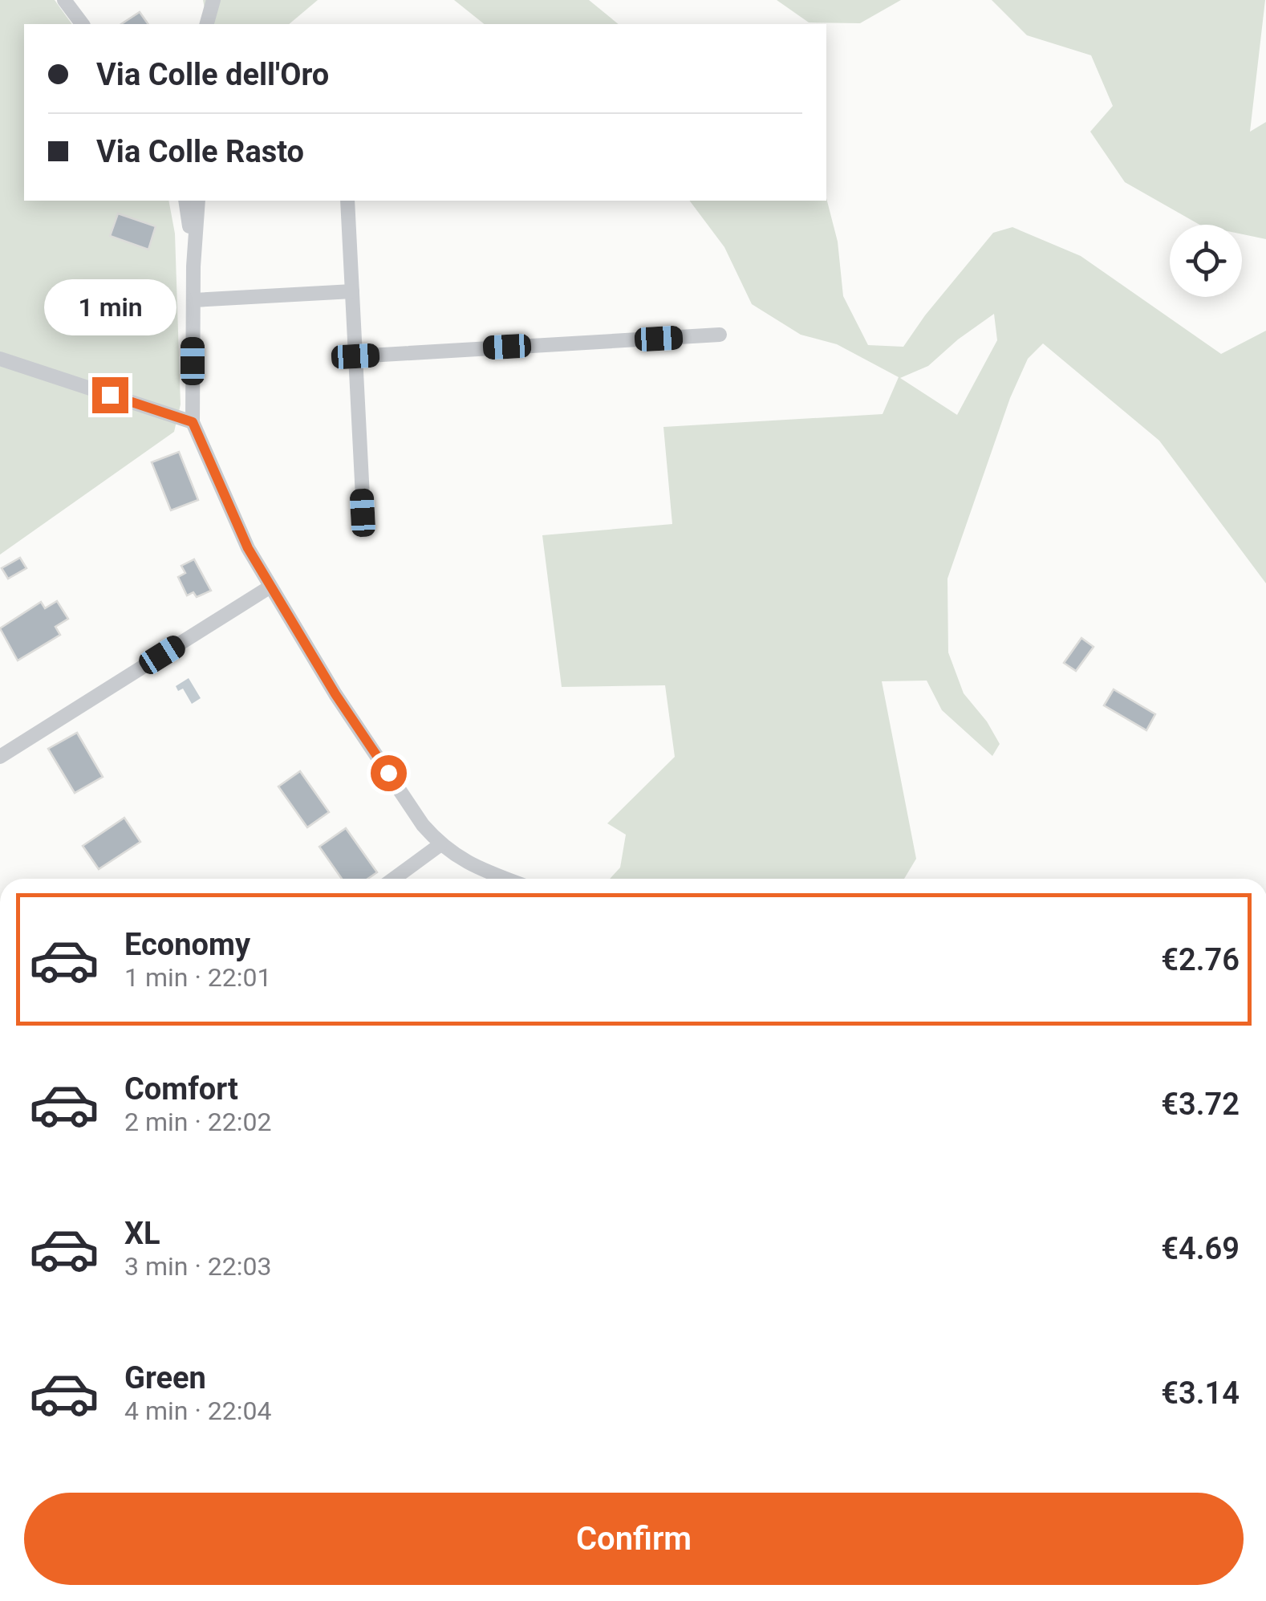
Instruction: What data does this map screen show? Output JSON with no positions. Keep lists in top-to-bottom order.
{
  "page": {
    "banner": ["Via Colle dell'Oro", "Via Colle Rasto"],
    "bubble": "1 min",
    "list": [
      {
        "name": "Economy",
        "note": "1 min · 22:01",
        "value": "€2.76"
      },
      {
        "name": "Comfort",
        "note": "2 min · 22:02",
        "value": "€3.72"
      },
      {
        "name": "XL",
        "note": "3 min · 22:03",
        "value": "€4.69"
      },
      {
        "name": "Green",
        "note": "4 min · 22:04",
        "value": "€3.14"
      }
    ],
    "buttons": "Confirm"
  }
}
